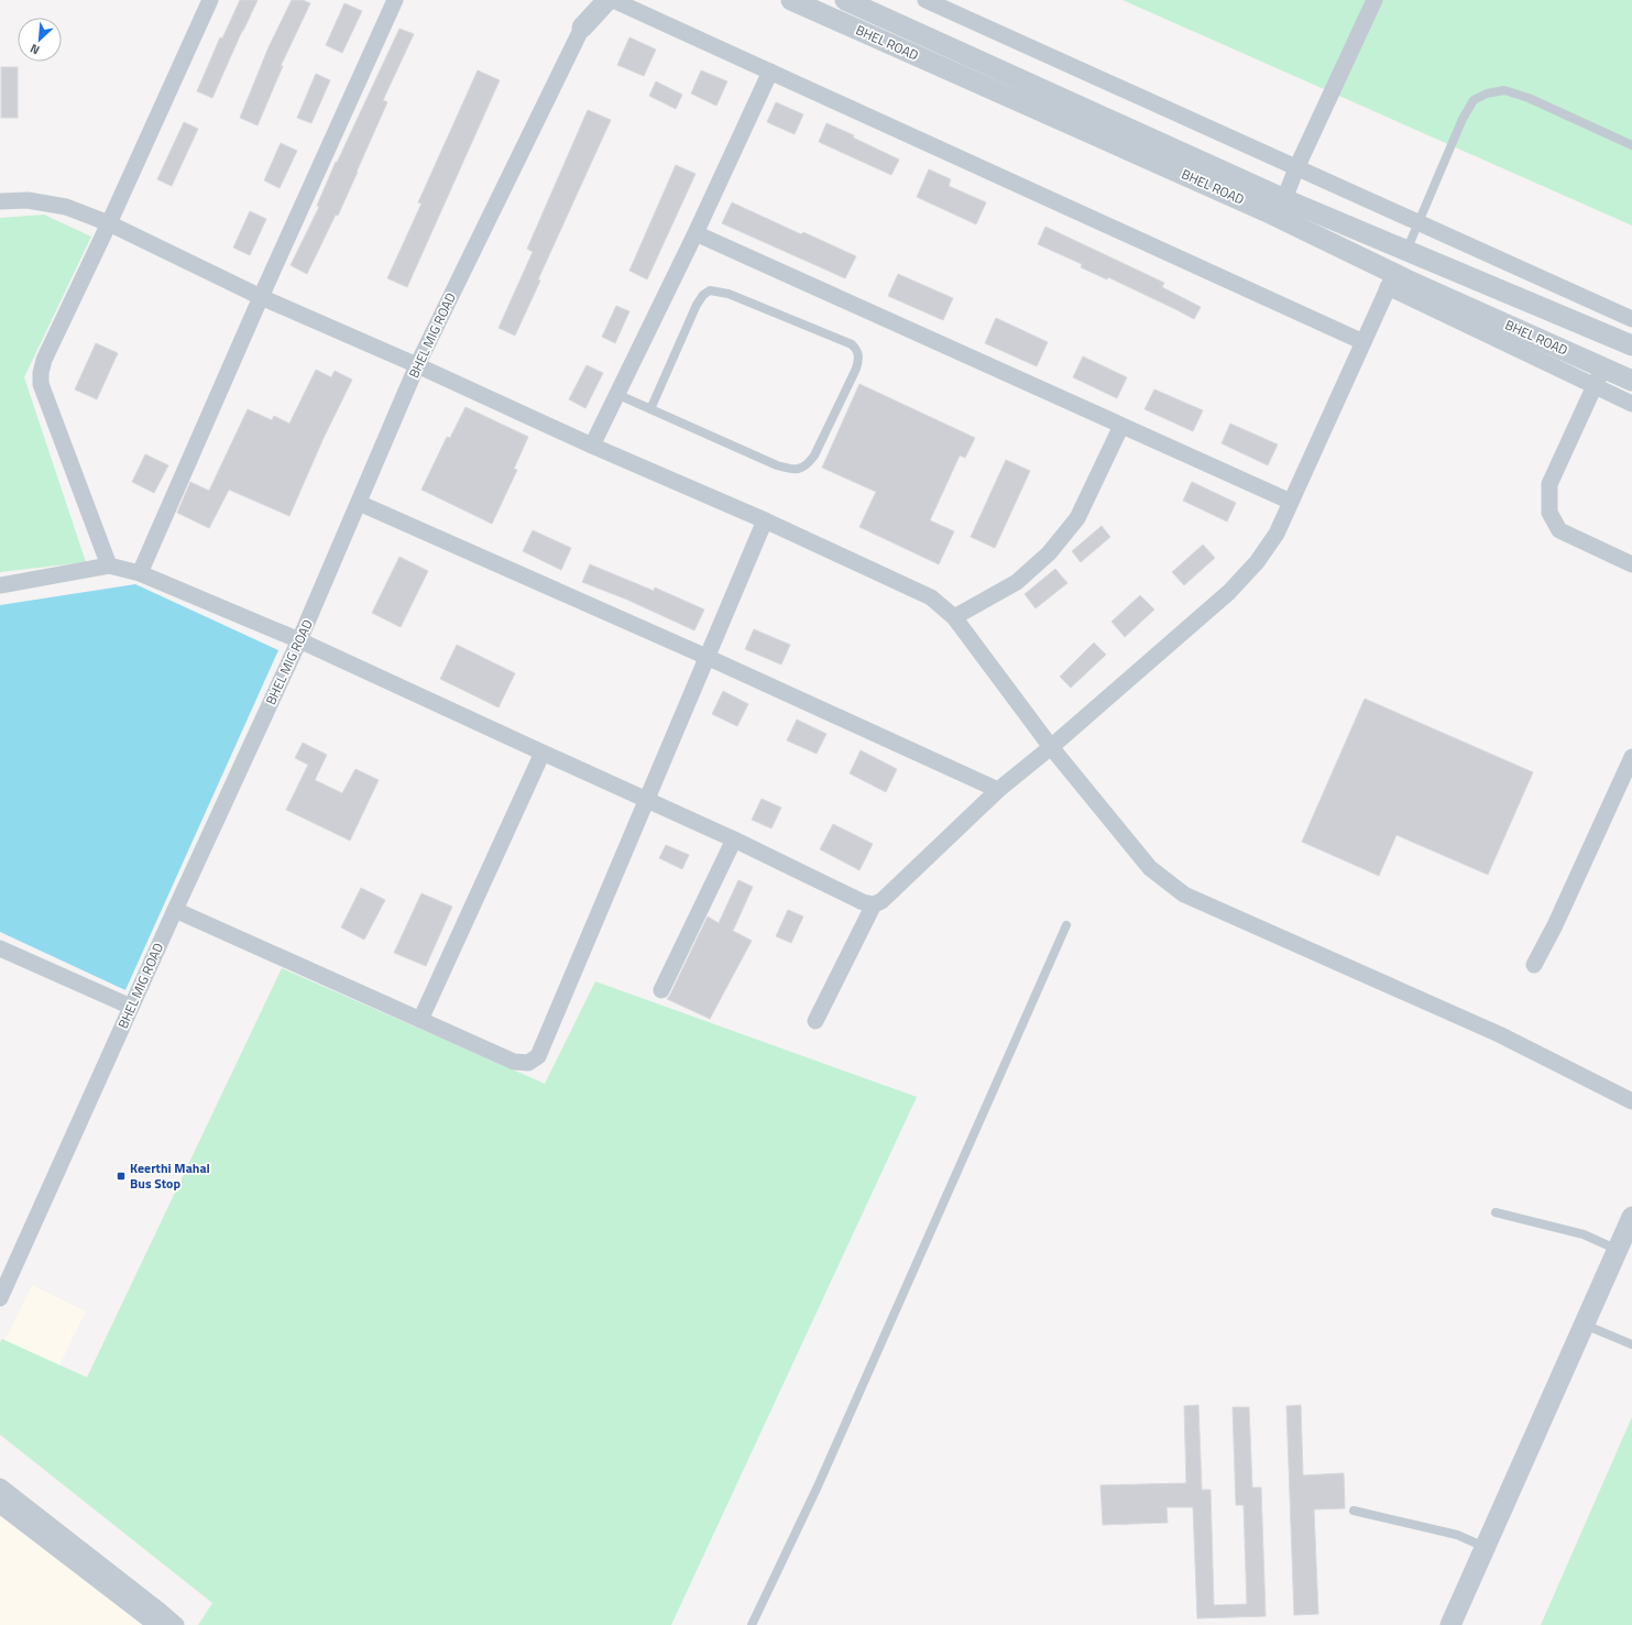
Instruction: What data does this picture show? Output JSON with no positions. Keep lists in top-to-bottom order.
{
  "streets": {
    "street": ["BHEL ROAD", "BHEL MIG ROAD"]
  },
  "places": {
    "transit": ["Keerthi Mahal Bus Stop"]
  },
  "north": "bottom left"
}
